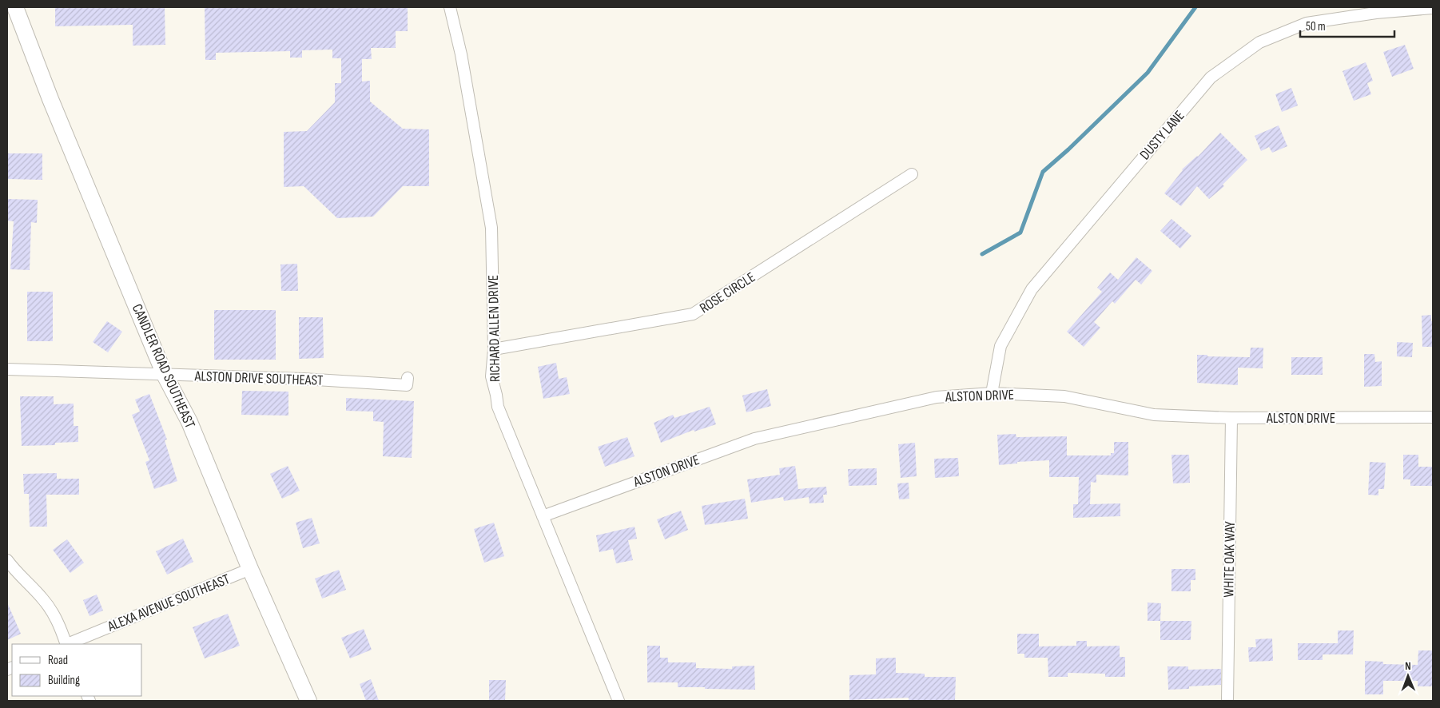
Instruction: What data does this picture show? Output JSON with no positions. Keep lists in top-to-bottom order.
{
  "streets": {
    "main road": ["CANDLER ROAD SOUTHEAST"],
    "street": [
      "DUSTY LANE",
      "ROSE CIRCLE",
      "RICHARD ALLEN DRIVE",
      "ALSTON DRIVE SOUTHEAST",
      "ALSTON DRIVE",
      "WHITE OAK WAY",
      "ALEXA AVENUE SOUTHEAST"
    ]
  },
  "crossings": [
    ["DUSTY LANE", "ALSTON DRIVE"],
    ["ROSE CIRCLE", "RICHARD ALLEN DRIVE"],
    ["RICHARD ALLEN DRIVE", "ALSTON DRIVE"],
    ["CANDLER ROAD SOUTHEAST", "ALSTON DRIVE SOUTHEAST"],
    ["CANDLER ROAD SOUTHEAST", "ALEXA AVENUE SOUTHEAST"],
    ["ALSTON DRIVE", "WHITE OAK WAY"]
  ],
  "legend": ["Road", "Building"],
  "scale_bar": "50 m",
  "north": "top"
}
